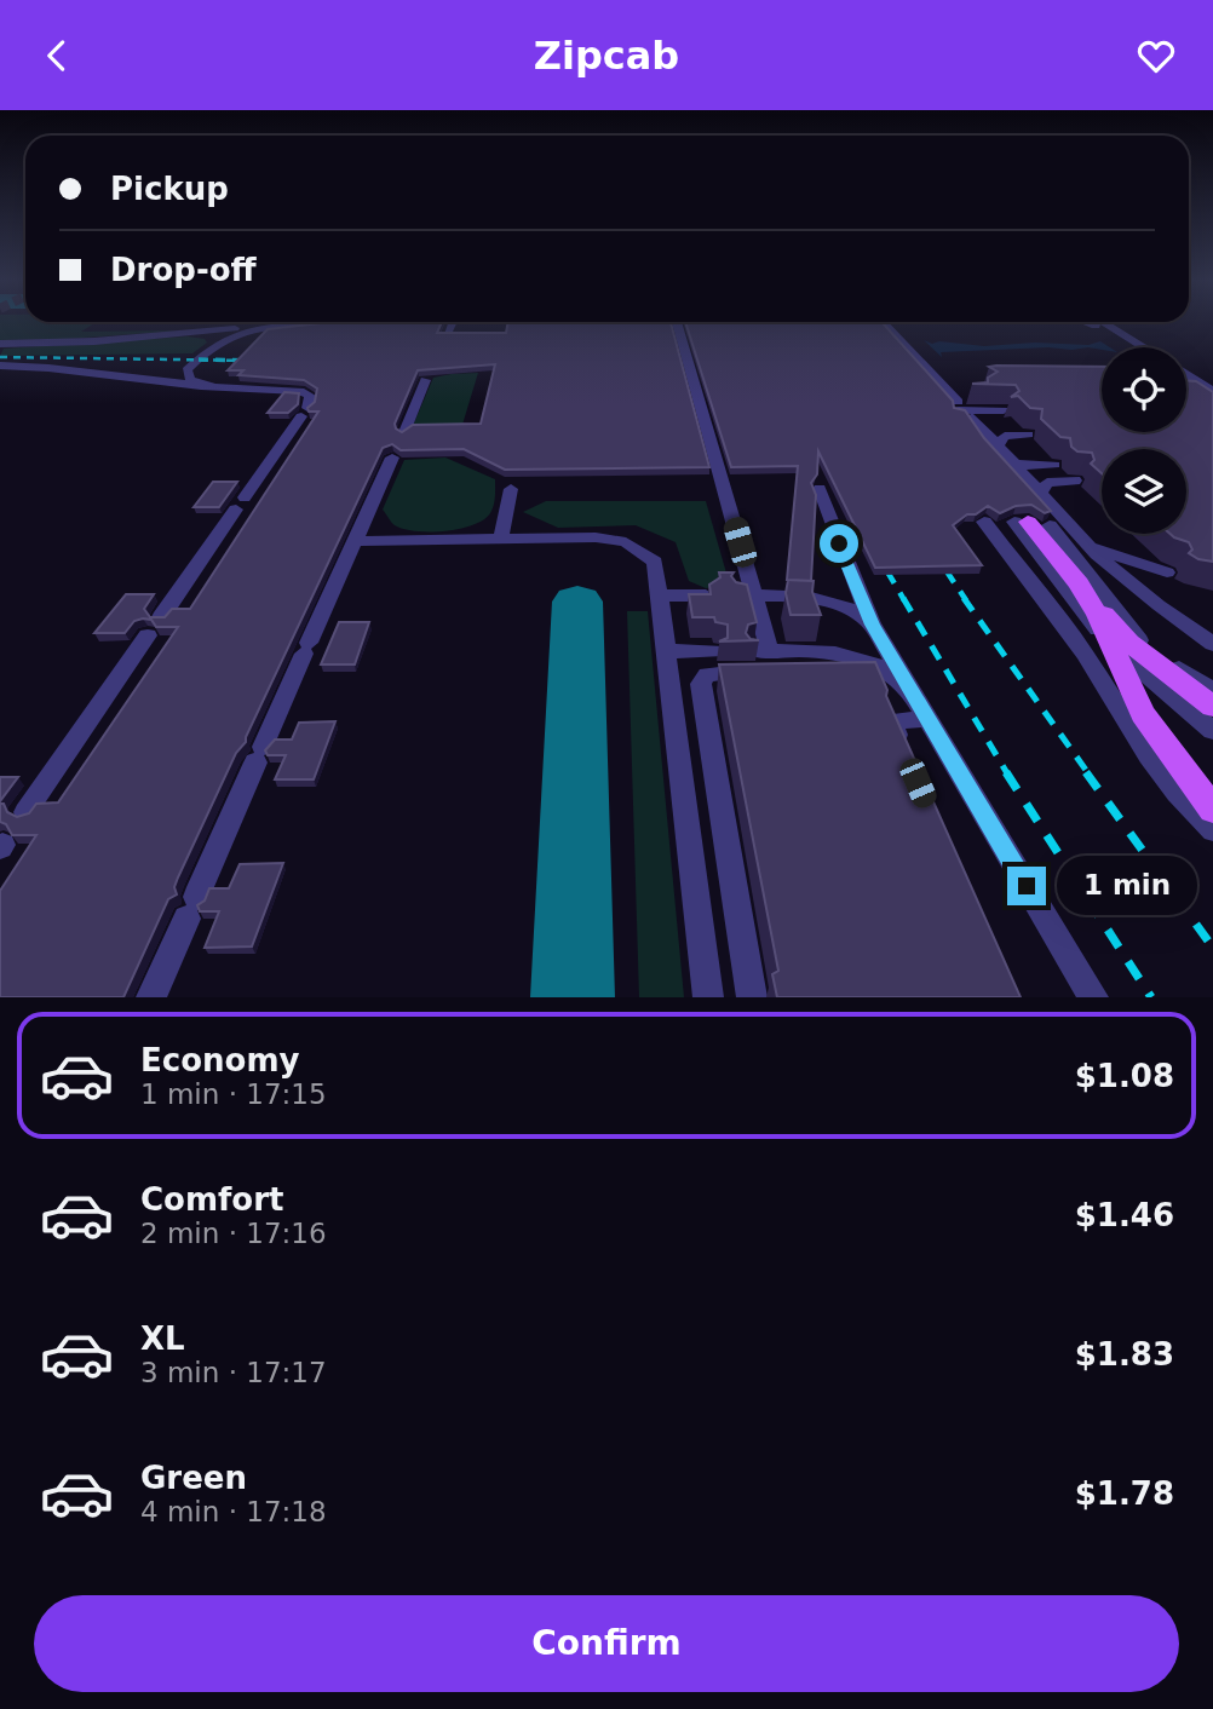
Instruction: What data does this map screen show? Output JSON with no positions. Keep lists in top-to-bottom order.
{
  "page": {
    "header": "Zipcab",
    "banner": ["Pickup", "Drop-off"],
    "bubble": "1 min",
    "list": [
      {
        "name": "Economy",
        "note": "1 min · 17:15",
        "value": "$1.08"
      },
      {
        "name": "Comfort",
        "note": "2 min · 17:16",
        "value": "$1.46"
      },
      {
        "name": "XL",
        "note": "3 min · 17:17",
        "value": "$1.83"
      },
      {
        "name": "Green",
        "note": "4 min · 17:18",
        "value": "$1.78"
      }
    ],
    "buttons": "Confirm"
  }
}
